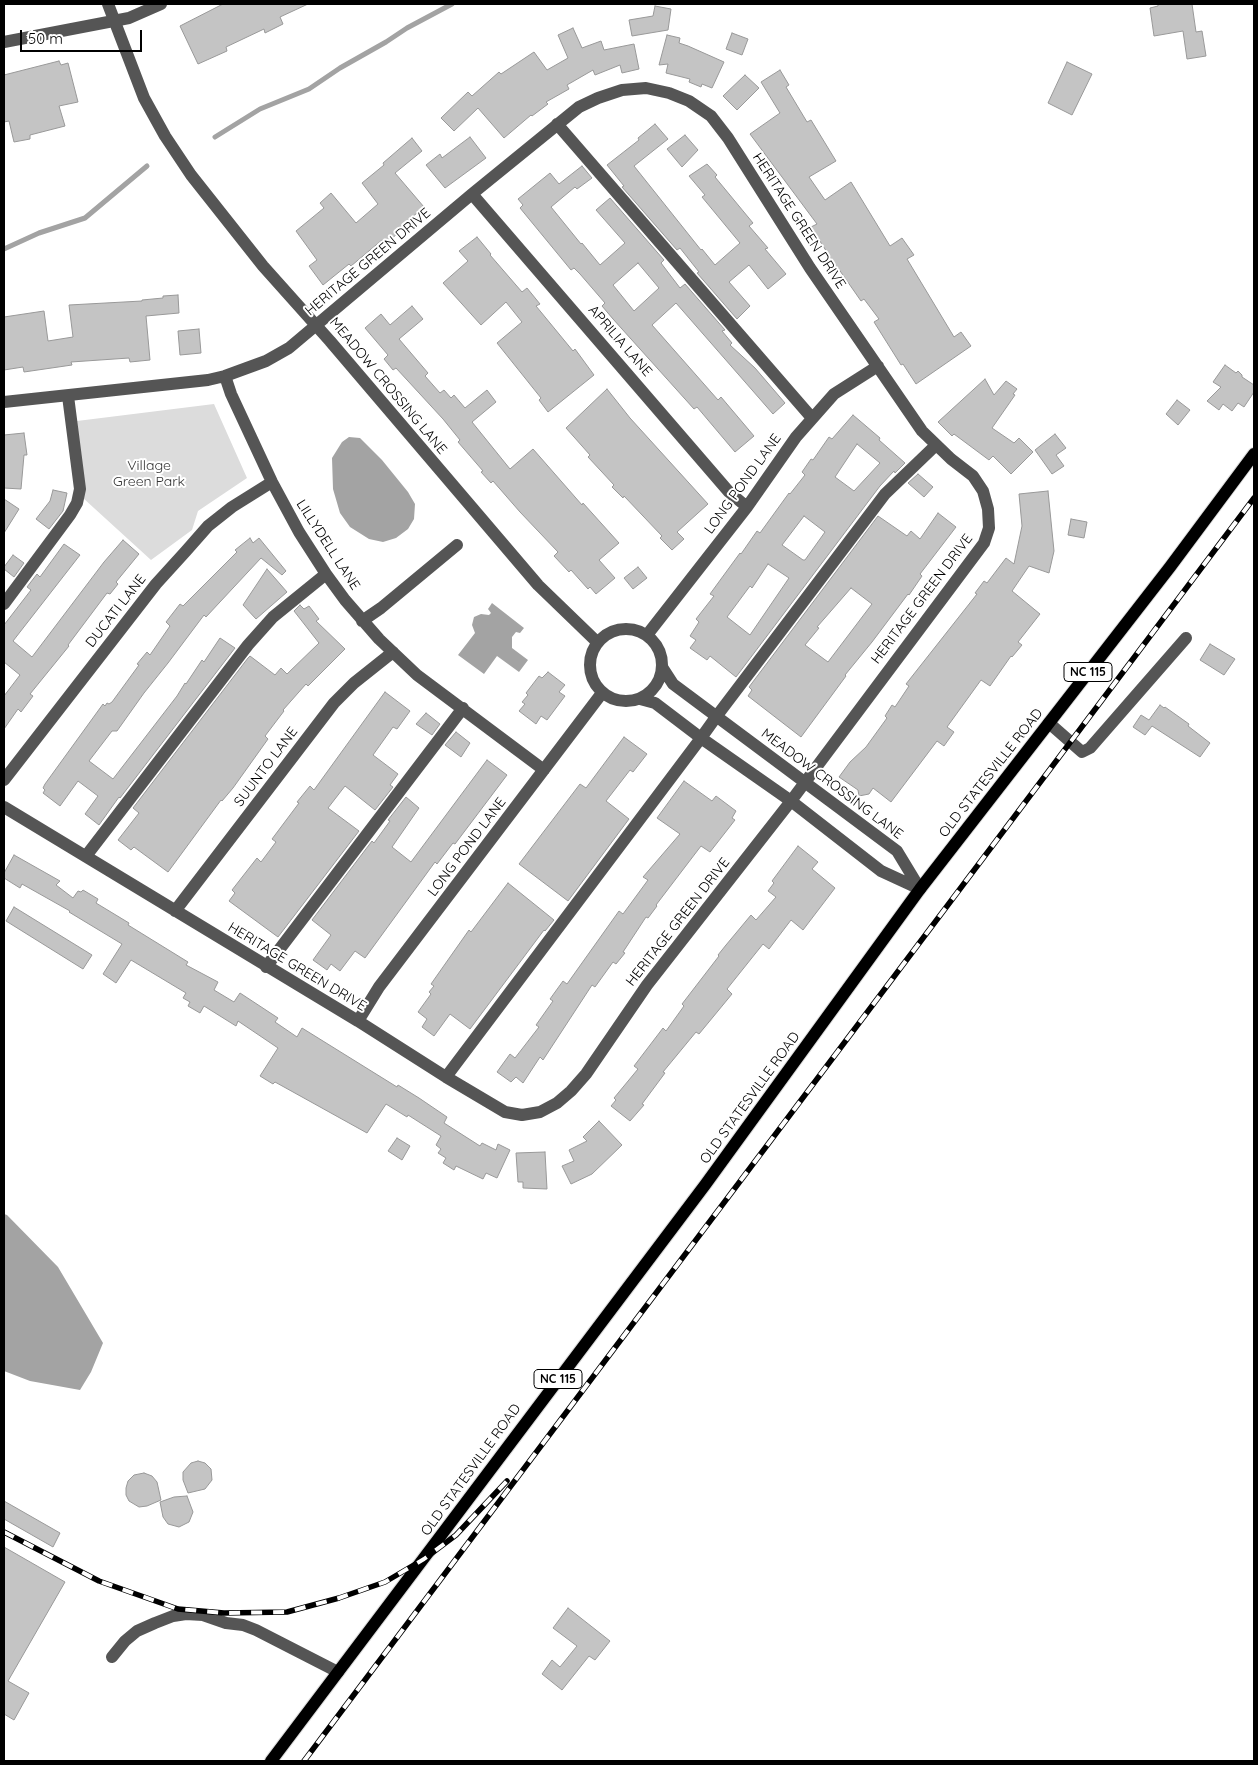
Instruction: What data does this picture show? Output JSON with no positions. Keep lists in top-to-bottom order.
{
  "streets": {
    "main road": ["NC 115", "OLD STATESVILLE ROAD"],
    "street": [
      "HERITAGE GREEN DRIVE",
      "APRILIA LANE",
      "MEADOW CROSSING LANE",
      "LONG POND LANE",
      "LILLYDELL LANE",
      "DUCATI LANE",
      "SUUNTO LANE"
    ]
  },
  "crossings": [
    ["HERITAGE GREEN DRIVE", "APRILIA LANE"],
    ["HERITAGE GREEN DRIVE", "MEADOW CROSSING LANE"],
    ["HERITAGE GREEN DRIVE", "LONG POND LANE"],
    ["HERITAGE GREEN DRIVE", "LILLYDELL LANE"],
    ["HERITAGE GREEN DRIVE", "SUUNTO LANE"],
    ["APRILIA LANE", "LONG POND LANE"],
    ["MEADOW CROSSING LANE", "LONG POND LANE"],
    ["MEADOW CROSSING LANE", "OLD STATESVILLE ROAD"],
    ["LONG POND LANE", "LILLYDELL LANE"],
    ["LILLYDELL LANE", "DUCATI LANE"],
    ["LILLYDELL LANE", "SUUNTO LANE"]
  ],
  "parks": ["Village Green Park"],
  "scale_bar": "50 m"
}
